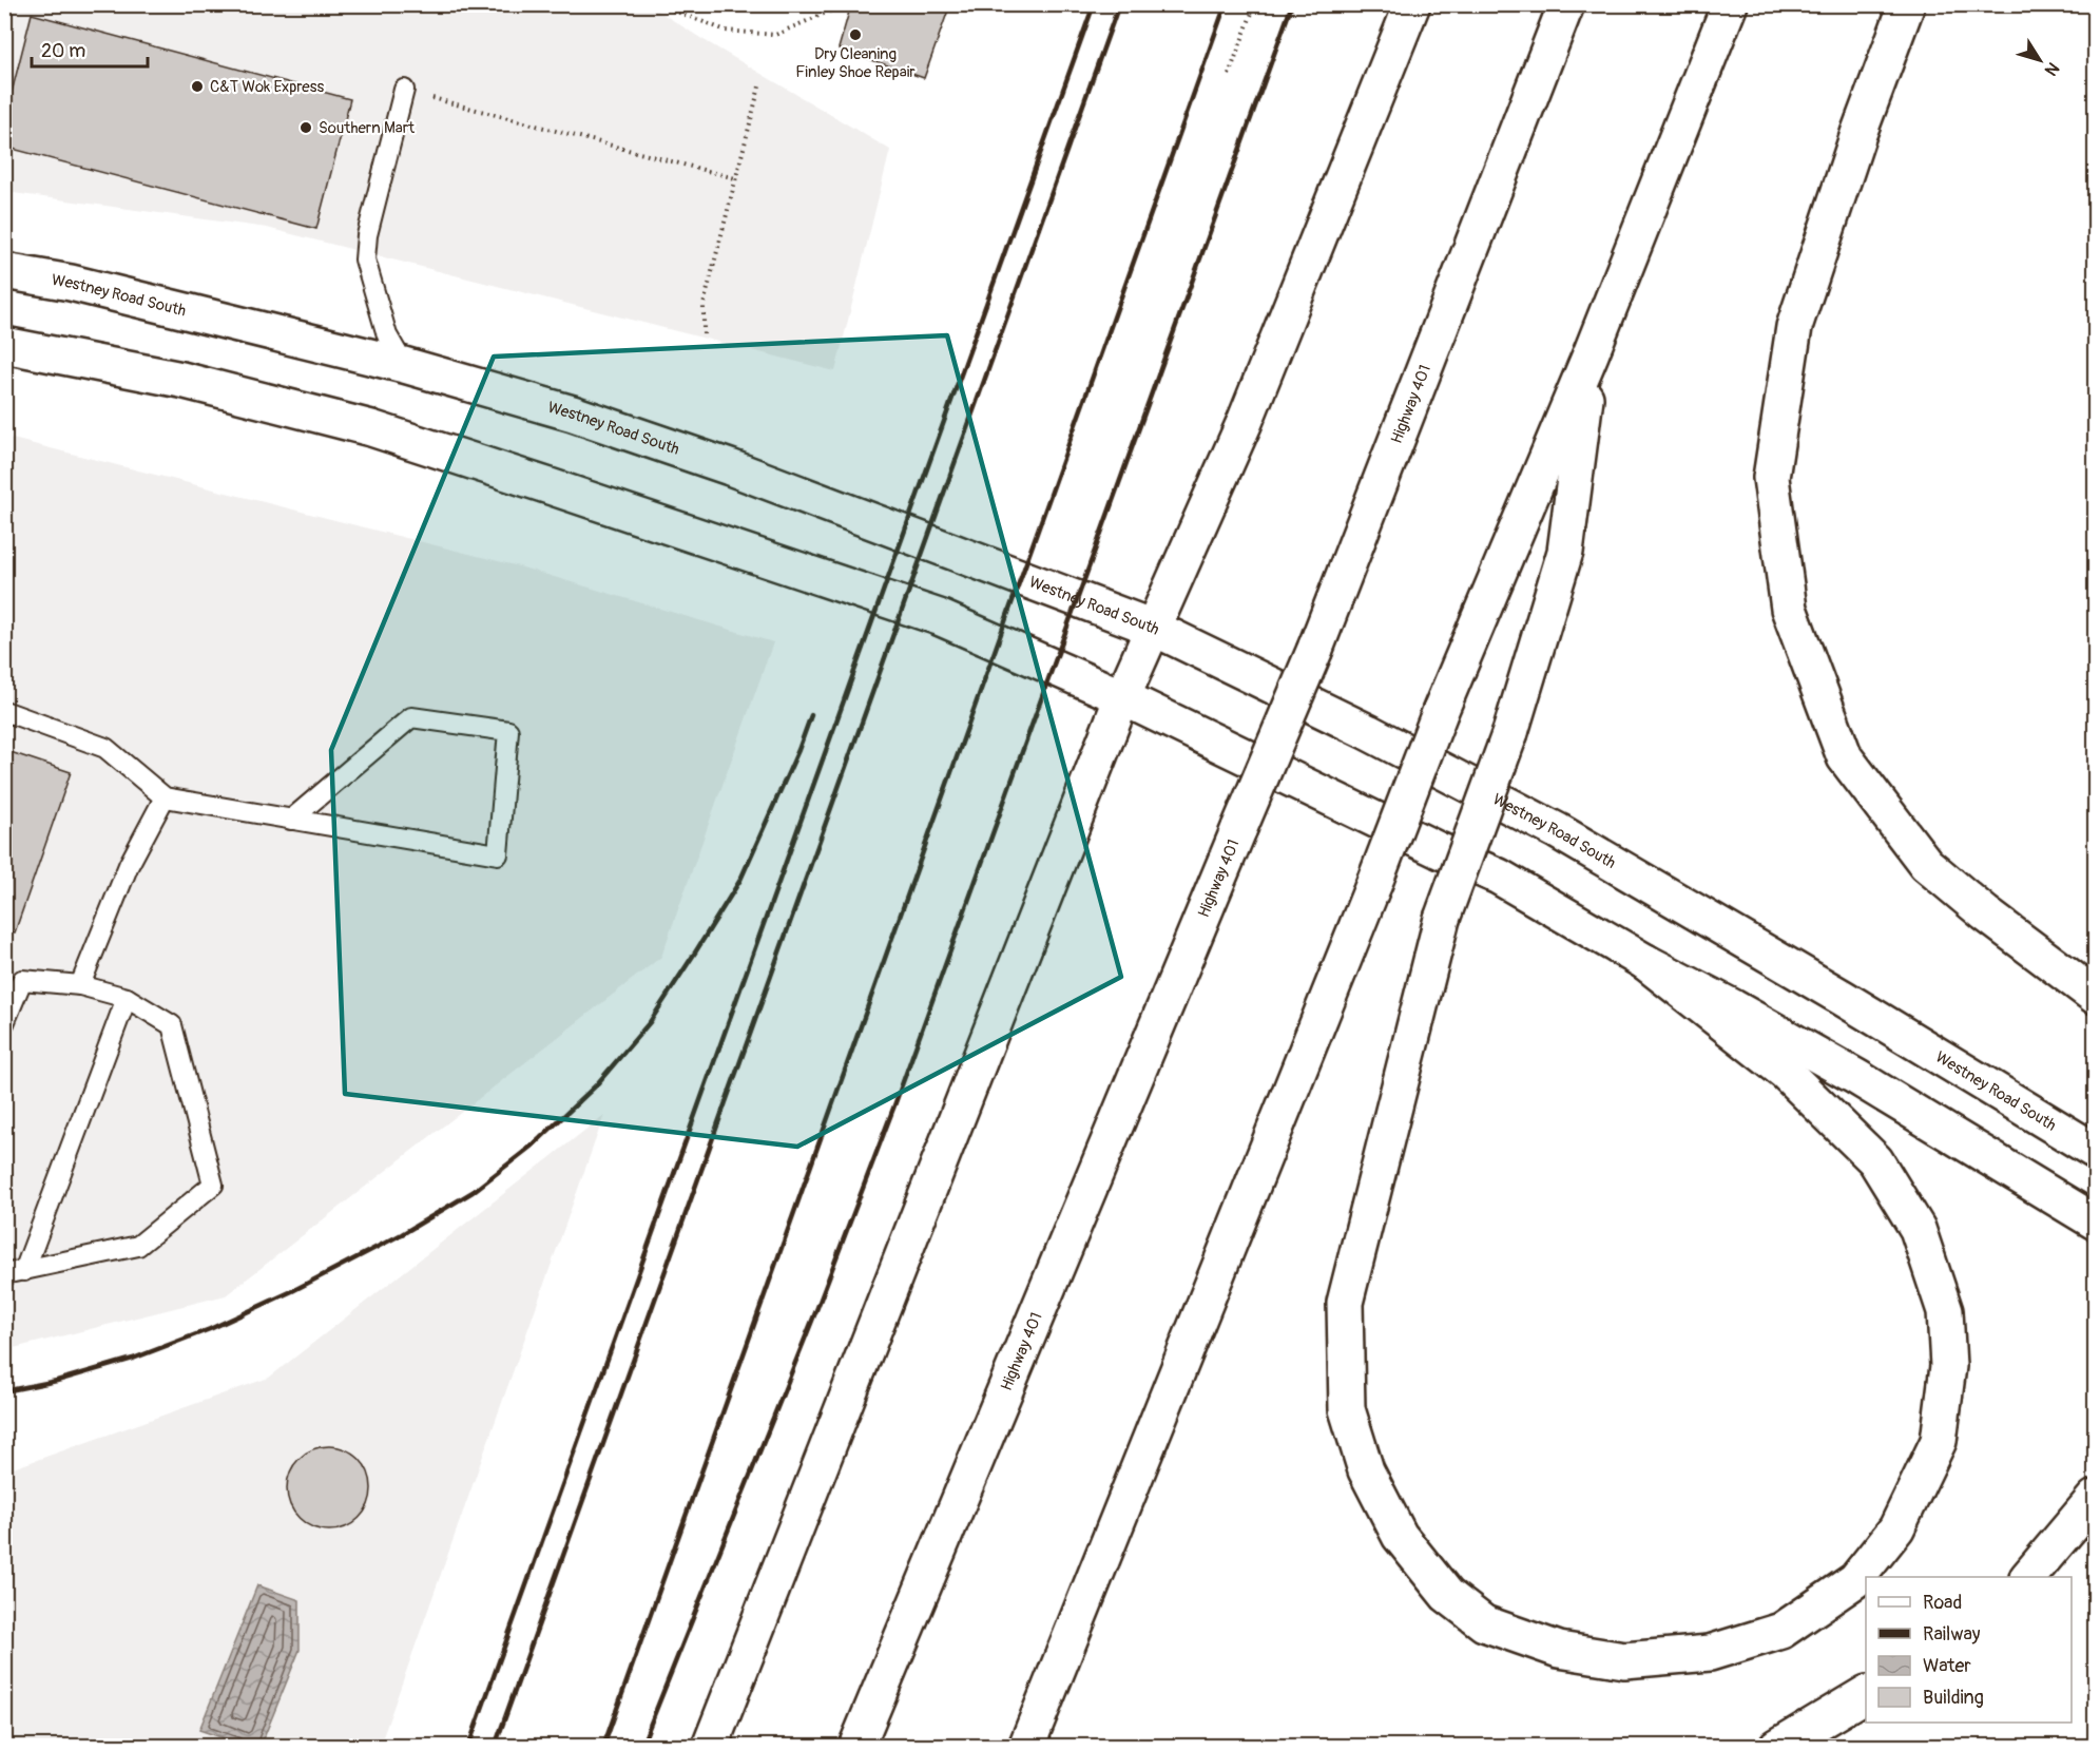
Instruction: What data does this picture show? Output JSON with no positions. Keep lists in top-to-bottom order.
{
  "streets": {
    "main road": ["Westney Road South", "Highway 401"]
  },
  "places": ["Dry Cleaning Finley Shoe Repair", "C&T Wok Express", "Southern Mart"],
  "legend": [
    "Road",
    "Railway",
    "Water",
    "Building"
  ],
  "scale_bar": "20 m",
  "north": "bottom right"
}
